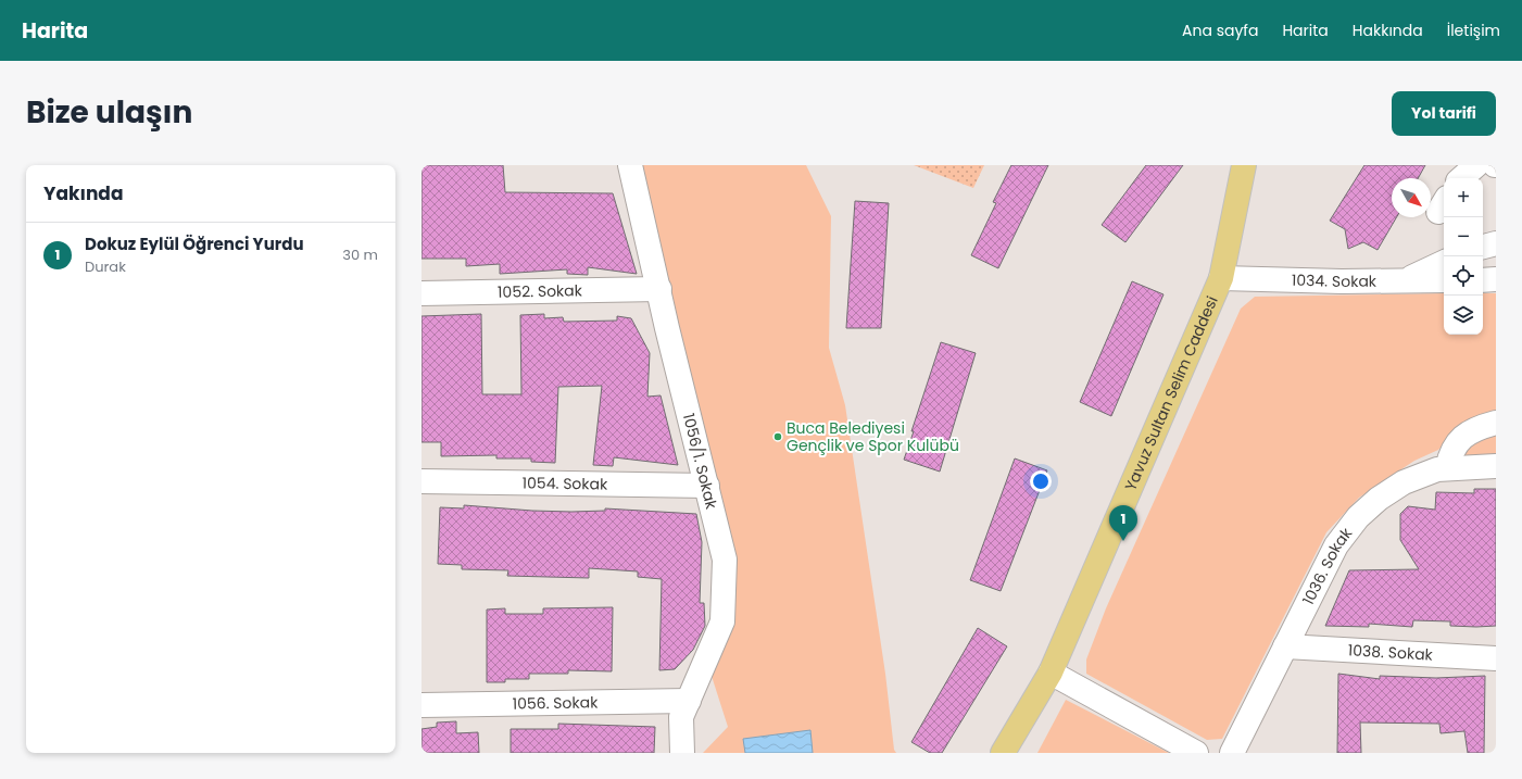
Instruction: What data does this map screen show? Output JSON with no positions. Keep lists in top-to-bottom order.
{
  "streets": {
    "main road": ["Yavuz Sultan Selim Caddesi"],
    "street": [
      "1034. Sokak",
      "1052. Sokak",
      "1056/1. Sokak",
      "1054. Sokak",
      "1036. Sokak",
      "1038. Sokak",
      "1056. Sokak"
    ]
  },
  "crossings": [
    ["1034. Sokak", "Yavuz Sultan Selim Caddesi"],
    ["1052. Sokak", "1056/1. Sokak"],
    ["1056/1. Sokak", "1054. Sokak"],
    ["1056/1. Sokak", "1056. Sokak"],
    ["1036. Sokak", "1038. Sokak"]
  ],
  "places": ["Buca Belediyesi Gençlik ve Spor Kulübü"],
  "north": "bottom right",
  "page": {
    "header": "Harita",
    "nav": [
      "Ana sayfa",
      "Harita",
      "Hakkında",
      "İletişim"
    ],
    "title": "Bize ulaşın",
    "buttons": "Yol tarifi",
    "heading": "Yakında",
    "map_buttons": ["+", "−"],
    "list": [
      {
        "mark": "1",
        "name": "Dokuz Eylül Öğrenci Yurdu",
        "note": "Durak",
        "value": "30 m"
      }
    ],
    "pins": "1"
  }
}
